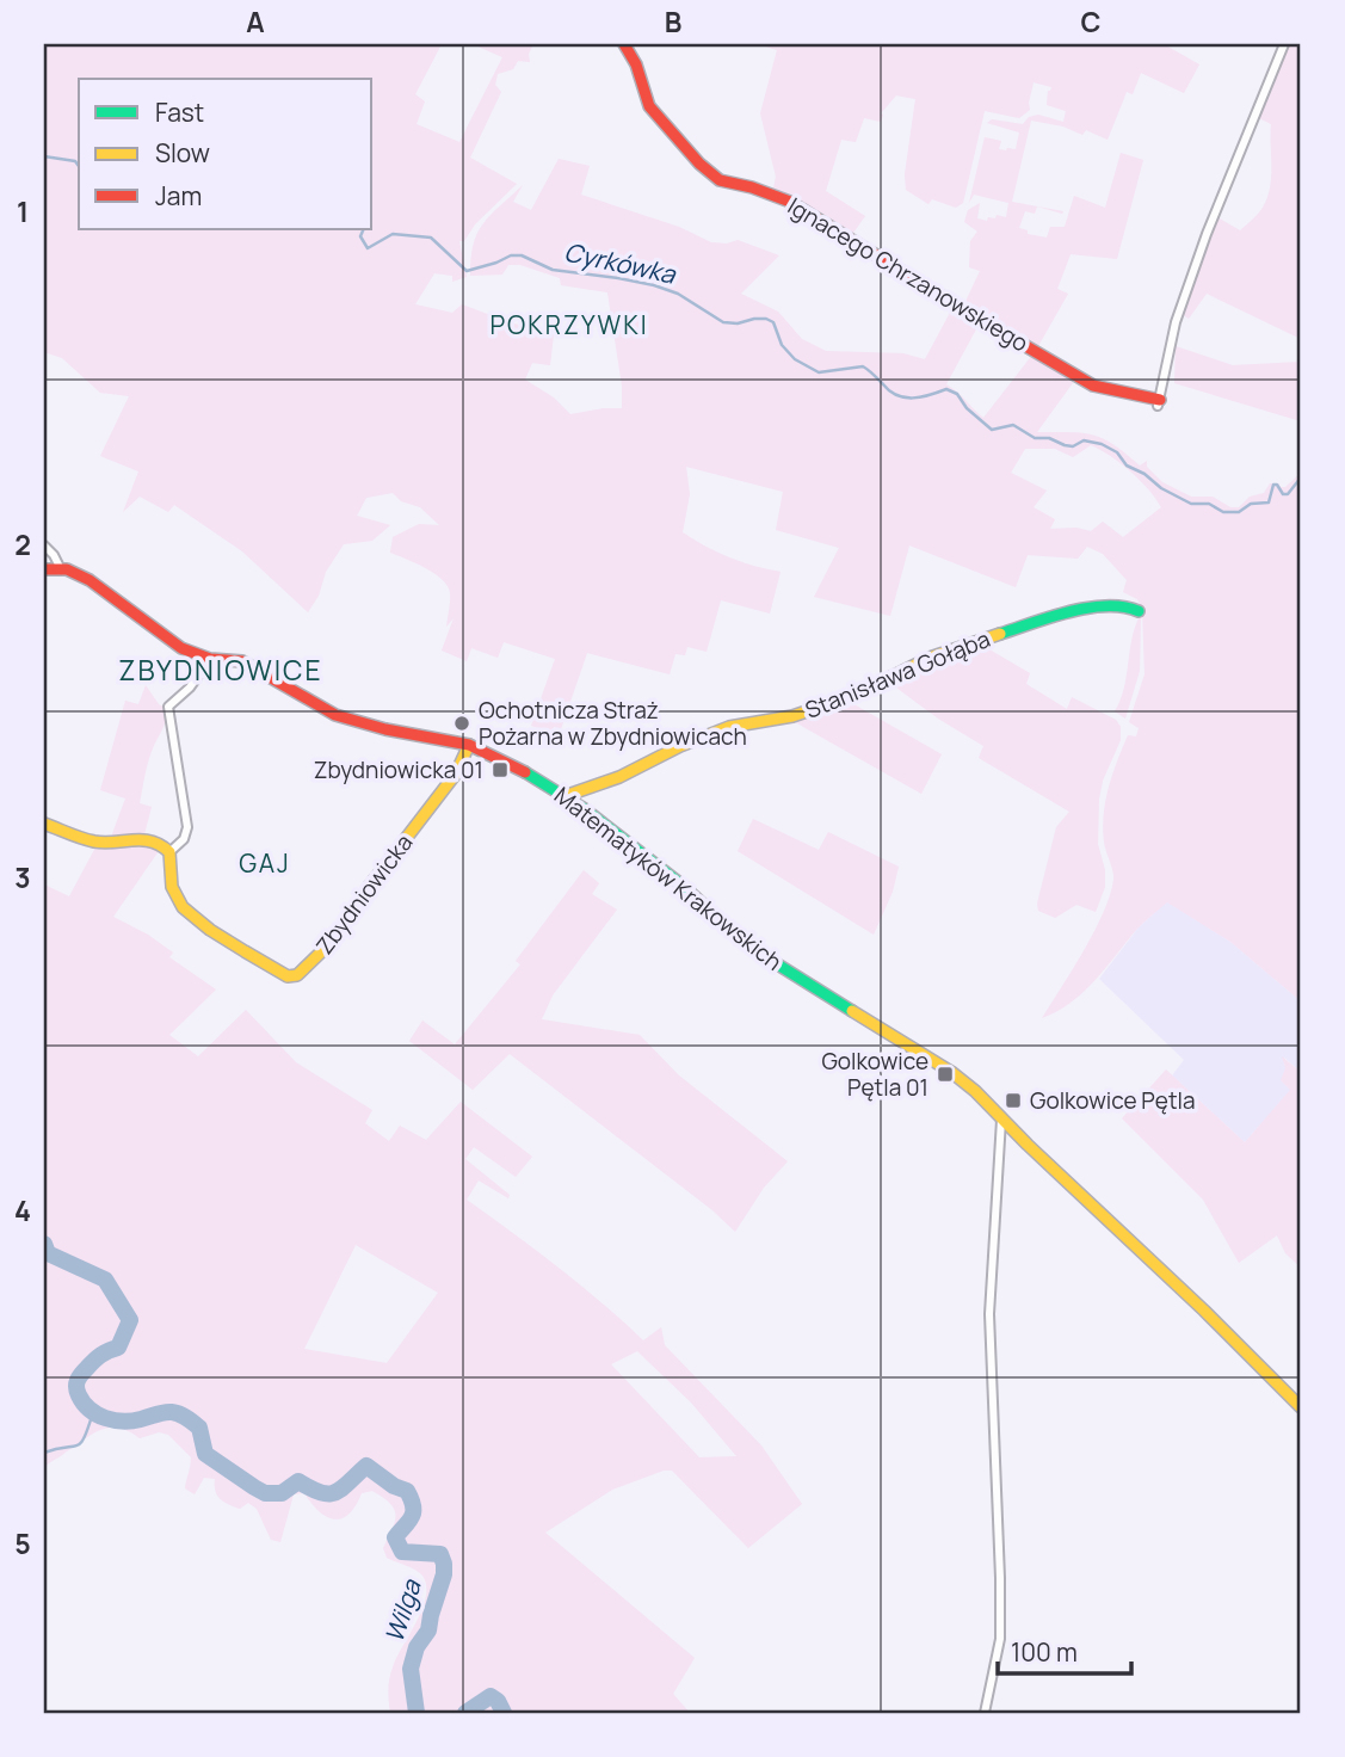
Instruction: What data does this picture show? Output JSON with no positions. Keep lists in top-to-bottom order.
{
  "streets": {
    "street": [
      "Ignacego Chrzanowskiego",
      "Stanisława Gołąba",
      "Matematyków Krakowskich",
      "Zbydniowicka"
    ]
  },
  "crossings": [
    ["Stanisława Gołąba", "Matematyków Krakowskich"],
    ["Matematyków Krakowskich", "Zbydniowicka"]
  ],
  "districts": ["POKRZYWKI", "ZBYDNIOWICE", "GAJ"],
  "water": ["Cyrkówka", "Wilga"],
  "places": {
    "other": ["Ochotnicza Straż Pożarna w Zbydniowicach"],
    "transit": ["Zbydniowicka 01", "Golkowice Pętla 01", "Golkowice Pętla"]
  },
  "legend": ["Fast", "Slow", "Jam"],
  "scale_bar": "100 m",
  "grid": {
    "columns": ["A", "B", "C"],
    "rows": [
      "1",
      "2",
      "3",
      "4",
      "5"
    ]
  }
}
